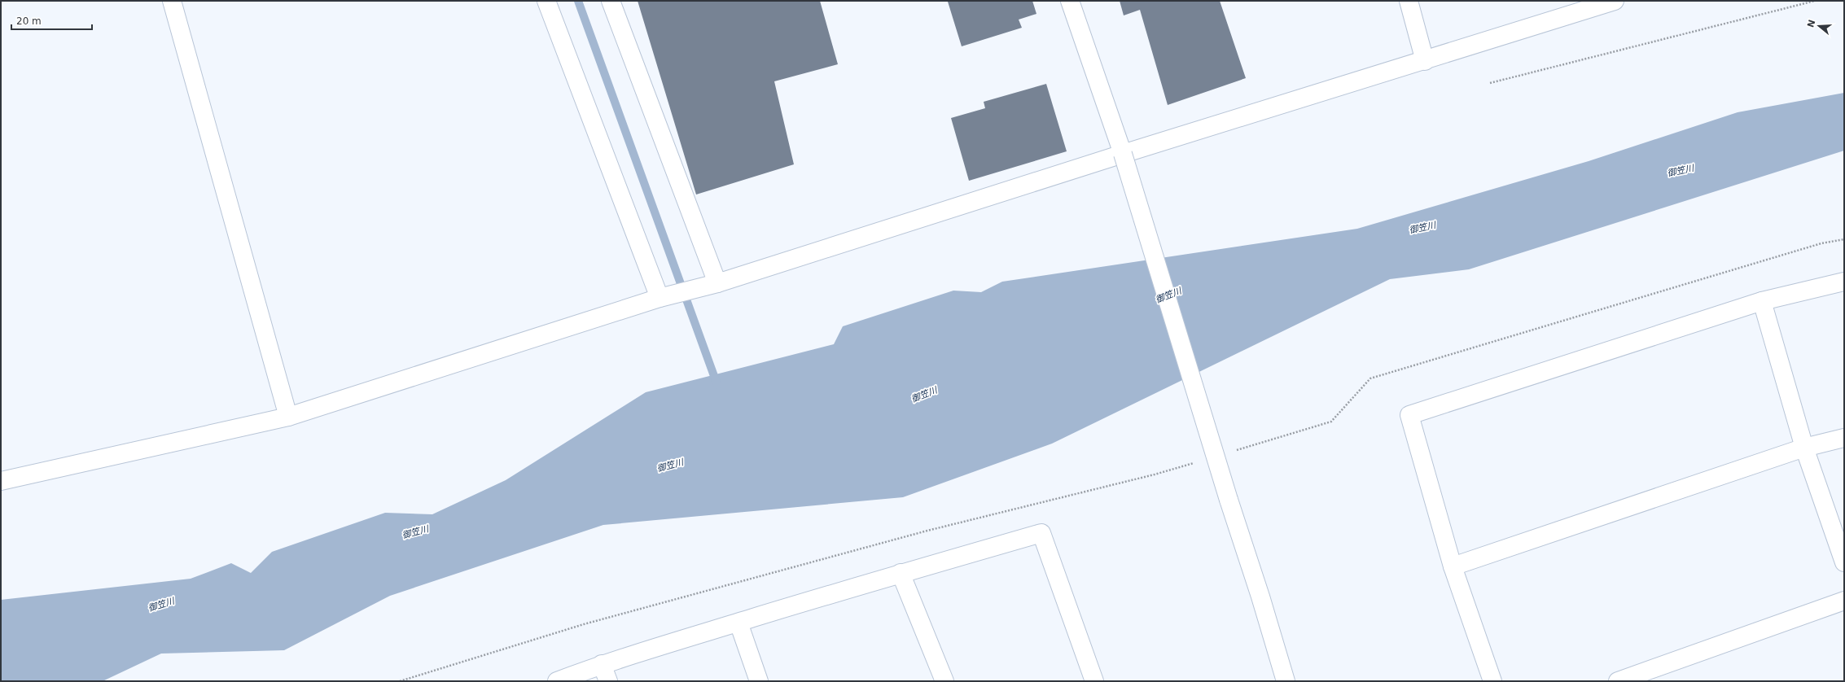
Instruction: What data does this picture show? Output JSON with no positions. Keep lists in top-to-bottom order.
{
  "water": ["御笠川"],
  "scale_bar": "20 m",
  "north": "left"
}
